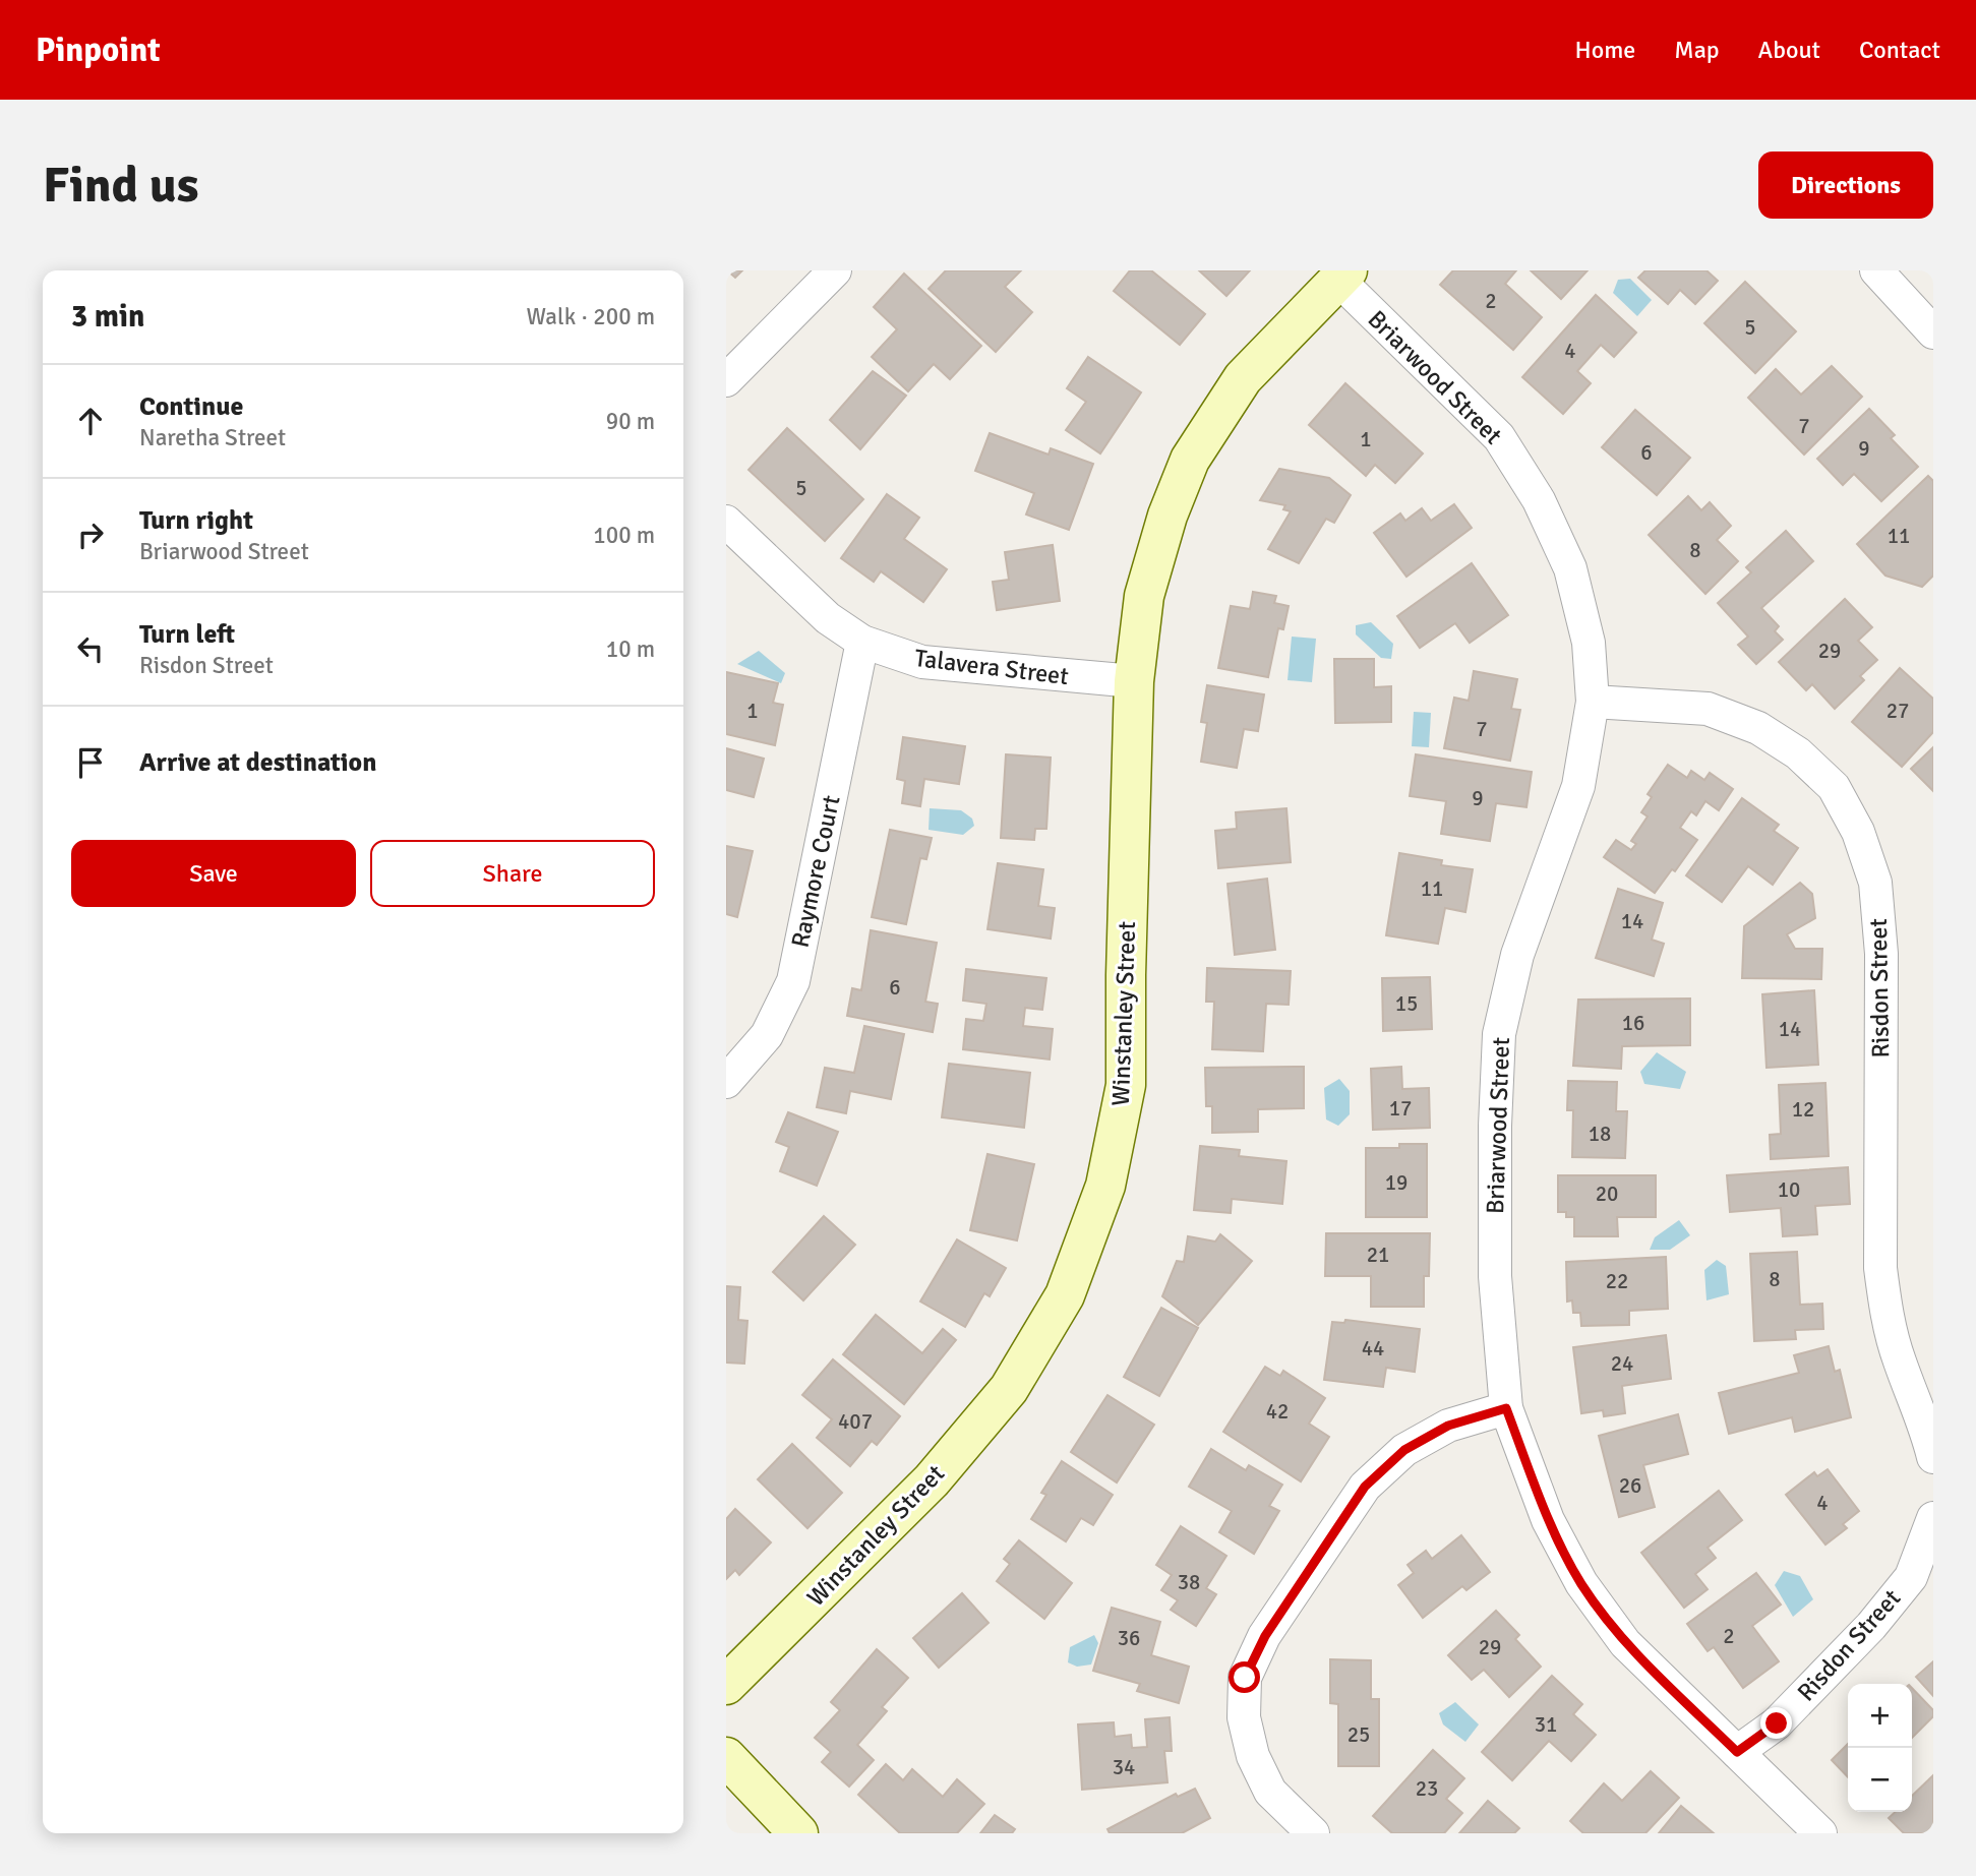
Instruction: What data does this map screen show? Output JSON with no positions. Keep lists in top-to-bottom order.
{
  "streets": {
    "street": [
      "Briarwood Street",
      "Talavera Street",
      "Raymore Court",
      "Risdon Street",
      "Winstanley Street"
    ]
  },
  "crossings": [
    ["Briarwood Street", "Risdon Street"],
    ["Briarwood Street", "Winstanley Street"],
    ["Talavera Street", "Raymore Court"],
    ["Talavera Street", "Winstanley Street"]
  ],
  "house_numbers": [
    "2",
    "5",
    "4",
    "7",
    "1",
    "9",
    "6",
    "5",
    "11",
    "8",
    "29",
    "1",
    "27",
    "7",
    "9",
    "11",
    "14",
    "6",
    "15",
    "16",
    "14",
    "17",
    "12",
    "18",
    "19",
    "10",
    "20",
    "21",
    "8",
    "22",
    "44",
    "24",
    "42",
    "407",
    "26",
    "4",
    "38",
    "2",
    "36",
    "29",
    "31",
    "25",
    "34",
    "23"
  ],
  "page": {
    "header": "Pinpoint",
    "nav": [
      "Home",
      "Map",
      "About",
      "Contact"
    ],
    "buttons": [
      "Directions",
      ["Save", "Share"]
    ],
    "title": "Find us",
    "heading": ["3 min", "Walk · 200 m"],
    "list": [
      ["Continue", "Naretha Street", "90 m"],
      ["Turn right", "Briarwood Street", "100 m"],
      ["Turn left", "Risdon Street", "10 m"],
      "Arrive at destination"
    ],
    "map_buttons": ["+", "−"]
  }
}
